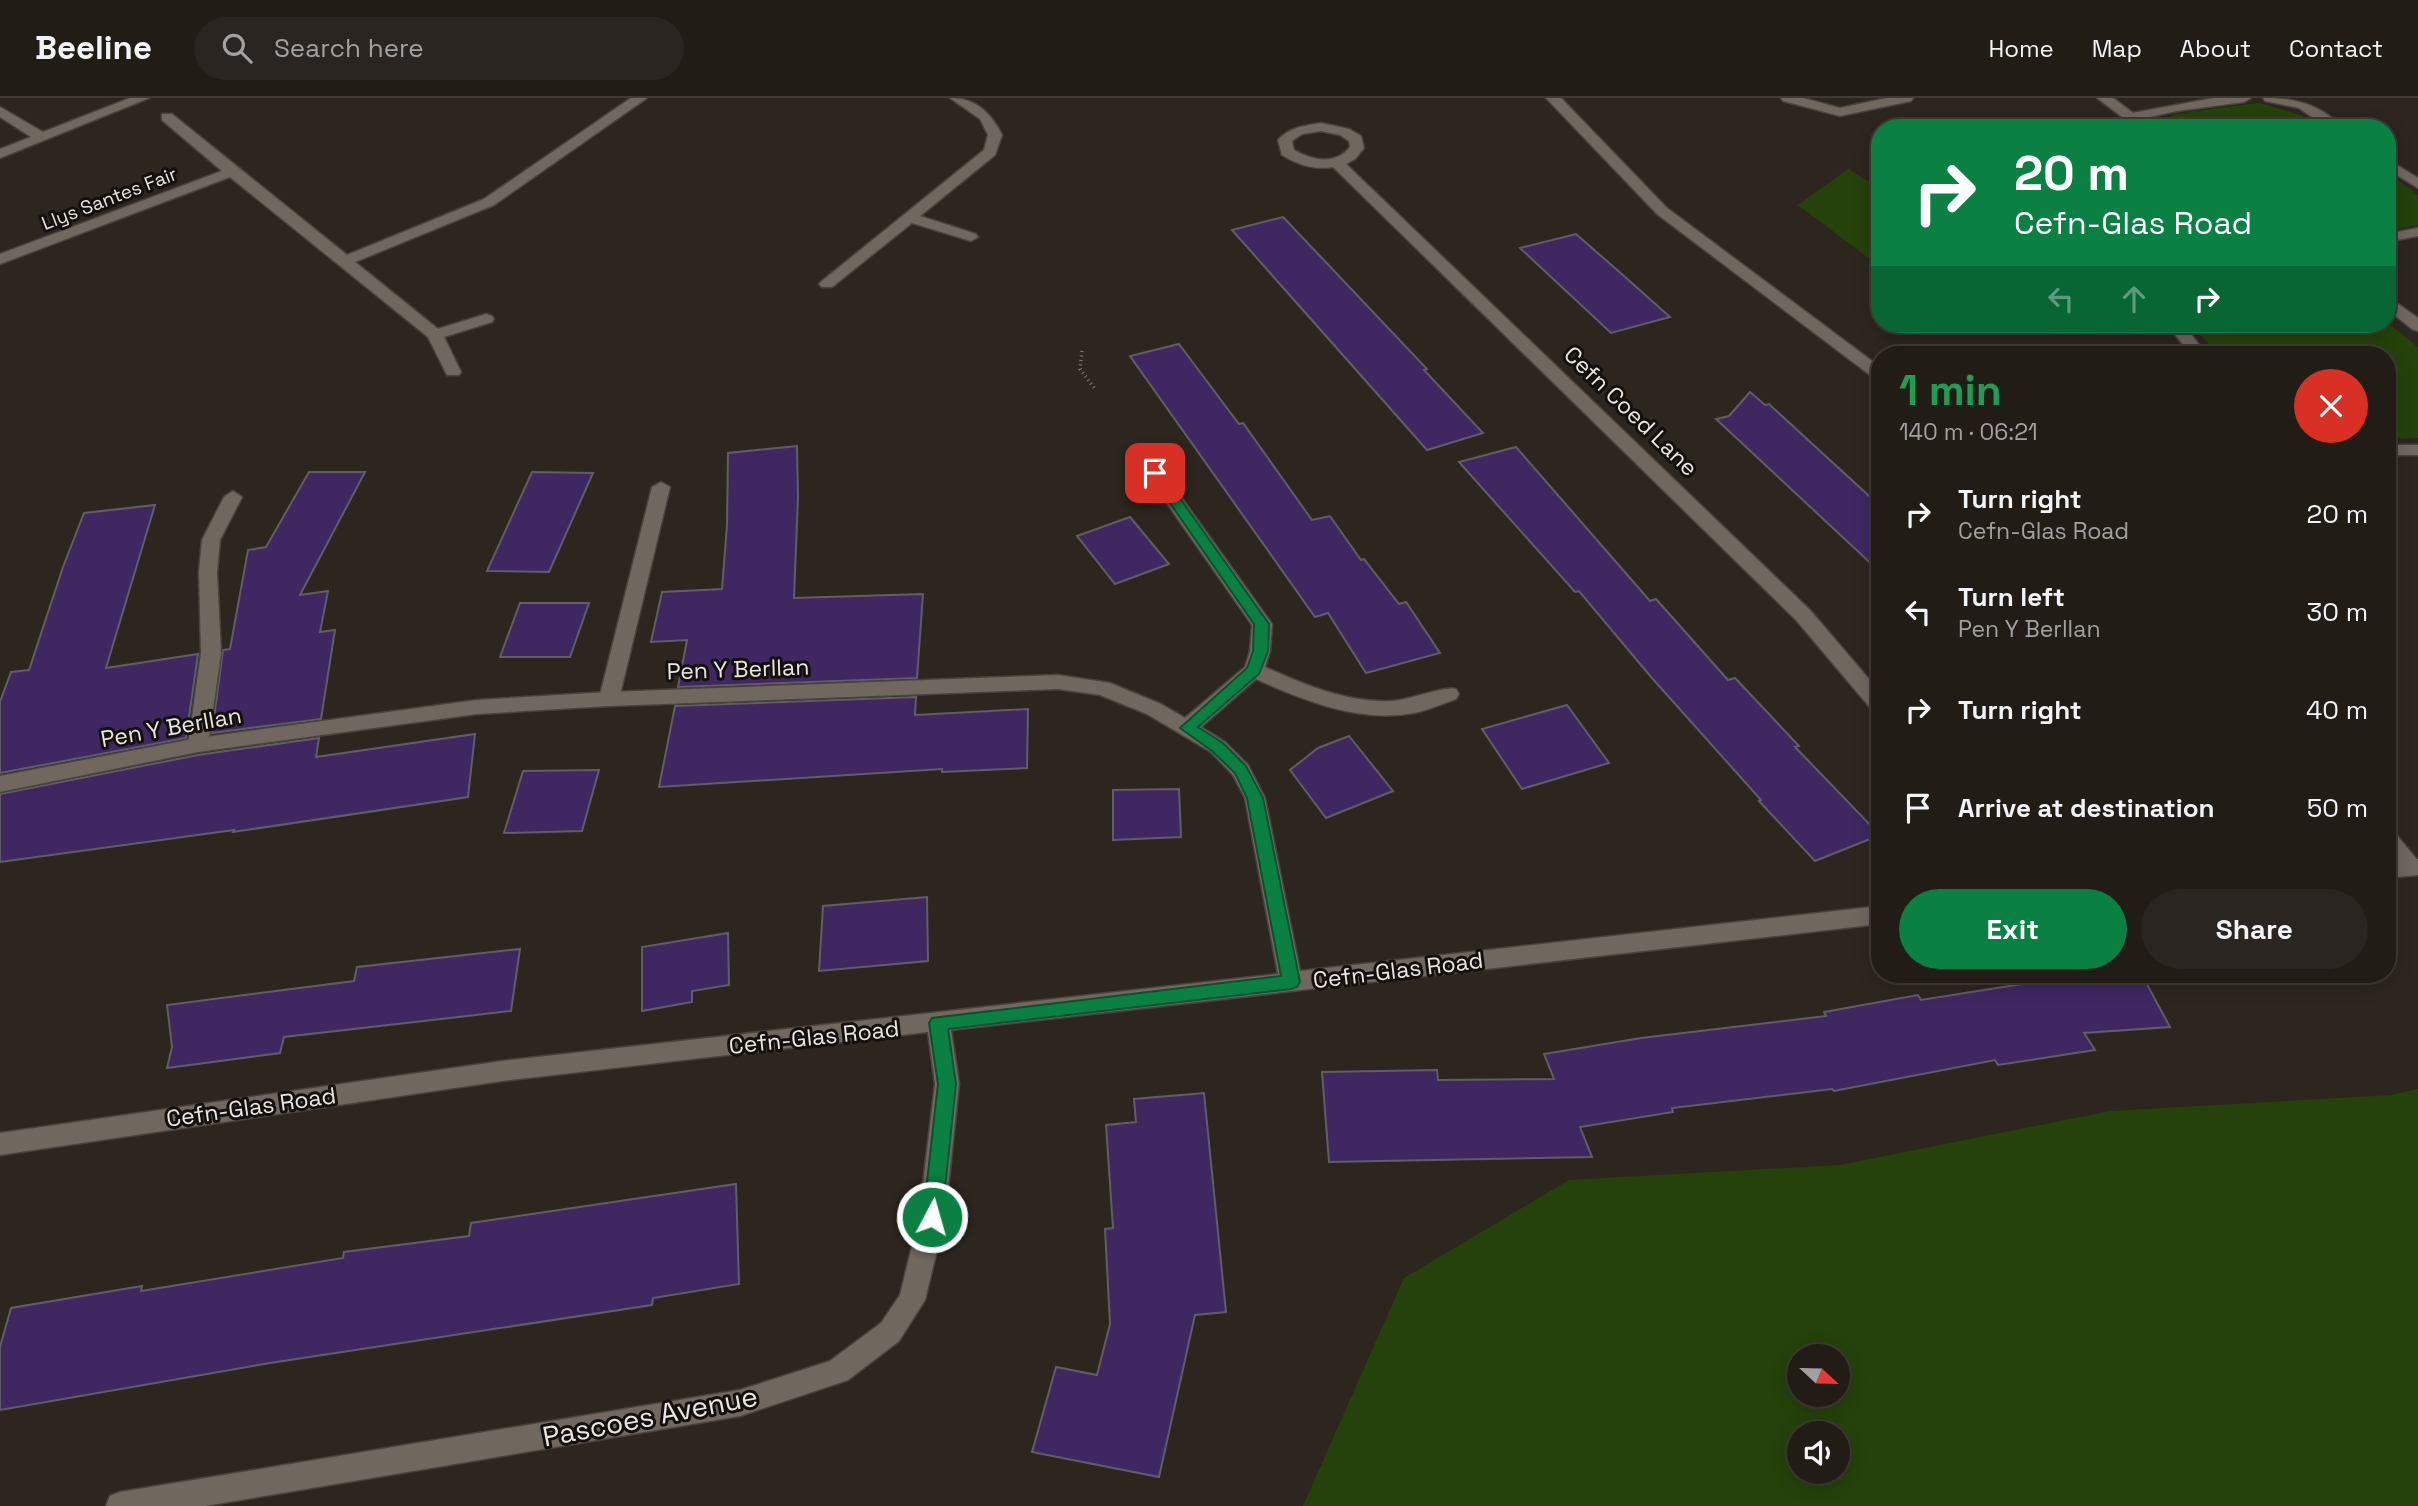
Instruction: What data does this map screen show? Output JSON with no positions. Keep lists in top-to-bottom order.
{
  "streets": {
    "street": [
      "Llys Santes Fair",
      "Cefn Coed Lane",
      "Pen Y Berllan",
      "Cefn-Glas Road",
      "Pascoes Avenue"
    ]
  },
  "crossings": [
    ["Pen Y Berllan", "Cefn-Glas Road"],
    ["Cefn-Glas Road", "Pascoes Avenue"]
  ],
  "north": "right",
  "page": {
    "header": "Beeline",
    "search": "Search here",
    "nav": [
      "Home",
      "Map",
      "About",
      "Contact"
    ],
    "turn": ["20 m", "Cefn-Glas Road"],
    "heading": ["1 min", "140 m · 06:21"],
    "list": [
      {
        "name": "Turn right",
        "note": "Cefn-Glas Road",
        "value": "20 m"
      },
      {
        "name": "Turn left",
        "note": "Pen Y Berllan",
        "value": "30 m"
      },
      {
        "name": "Turn right",
        "value": "40 m"
      },
      {
        "name": "Arrive at destination",
        "value": "50 m"
      }
    ],
    "buttons": ["Exit", "Share"]
  }
}
